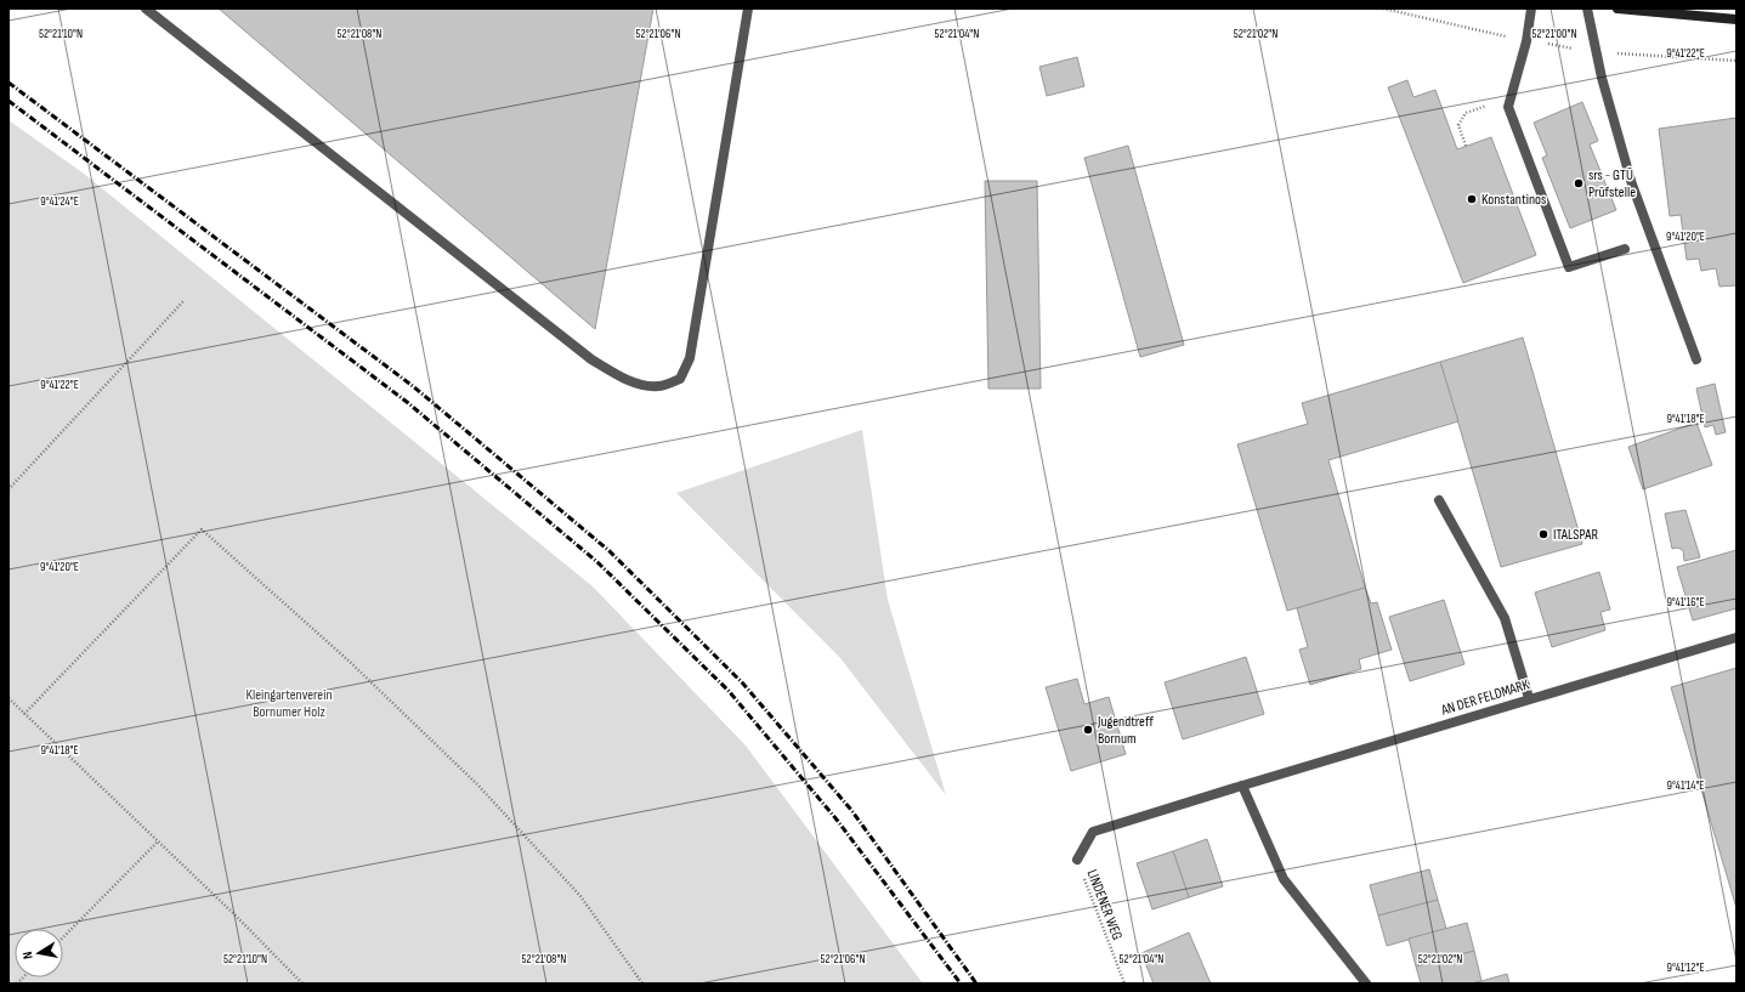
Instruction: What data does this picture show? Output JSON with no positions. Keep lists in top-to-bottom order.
{
  "streets": {
    "street": ["AN DER FELDMARK"],
    "path": ["LINDENER WEG"]
  },
  "crossings": [
    ["AN DER FELDMARK", "LINDENER WEG"]
  ],
  "parks": ["Kleingartenverein Bornumer Holz"],
  "places": [
    "srs - GTÜ Prüfstelle",
    "Konstantinos",
    "ITALSPAR",
    "Jugendtreff Bornum"
  ],
  "north": "left",
  "coordinates": [
    "52°21'10\"N",
    "52°21'08\"N",
    "52°21'06\"N",
    "52°21'04\"N",
    "52°21'02\"N",
    "52°21'00\"N",
    "9°41'22\"E",
    "9°41'24\"E",
    "9°41'20\"E",
    "9°41'18\"E",
    "9°41'16\"E",
    "9°41'14\"E",
    "9°41'12\"E"
  ]
}
